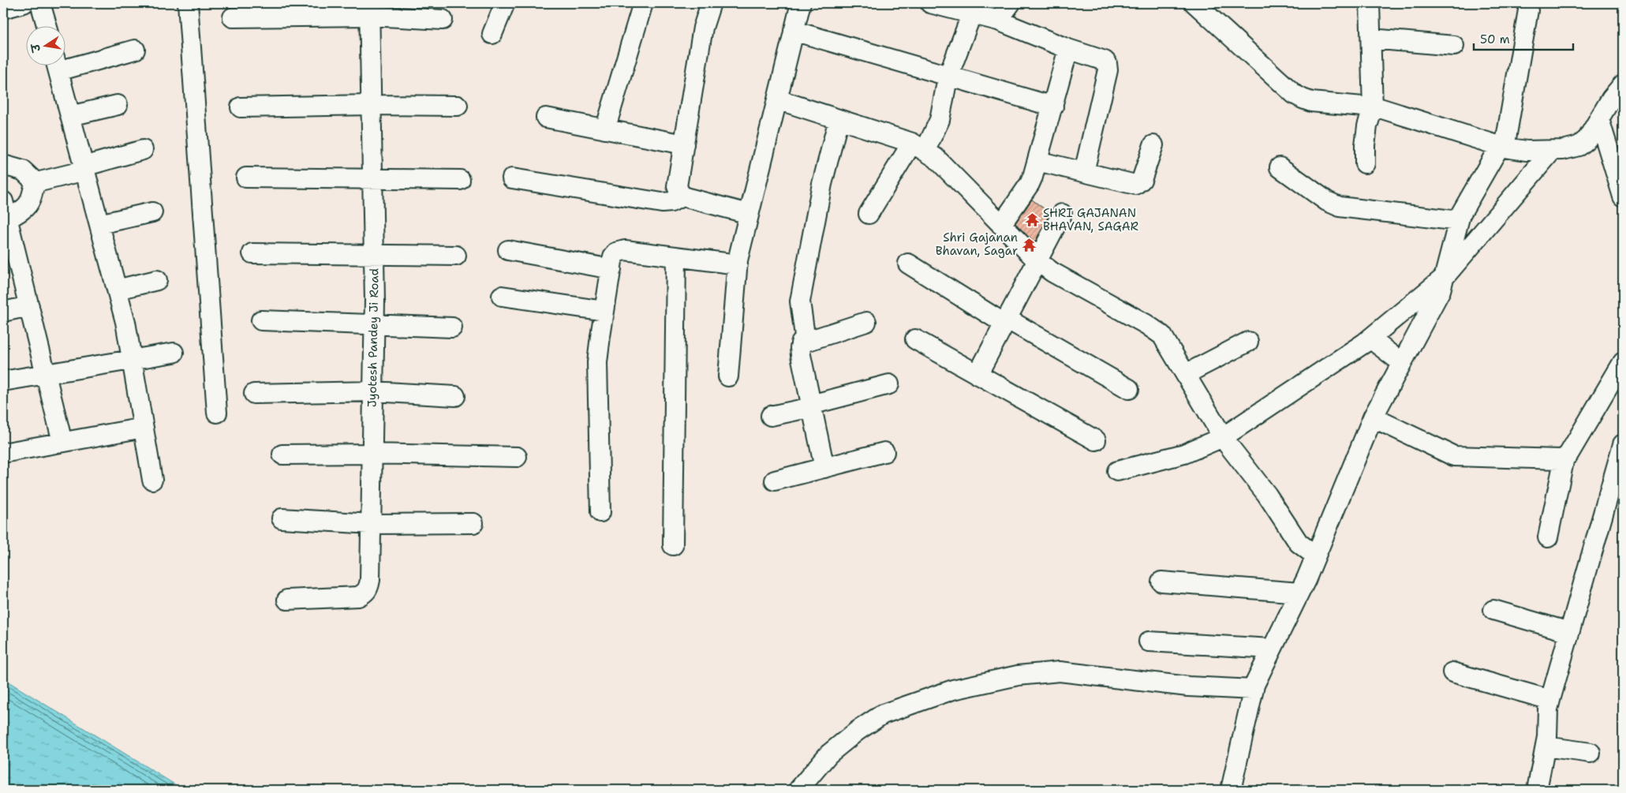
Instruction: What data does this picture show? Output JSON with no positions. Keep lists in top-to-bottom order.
{
  "streets": {
    "street": ["Jyotesh Pandey Ji Road"]
  },
  "places": {
    "temple": ["SHRI GAJANAN BHAVAN, SAGAR", "Shri Gajanan Bhavan, Sagar"]
  },
  "scale_bar": "50 m",
  "north": "left"
}
